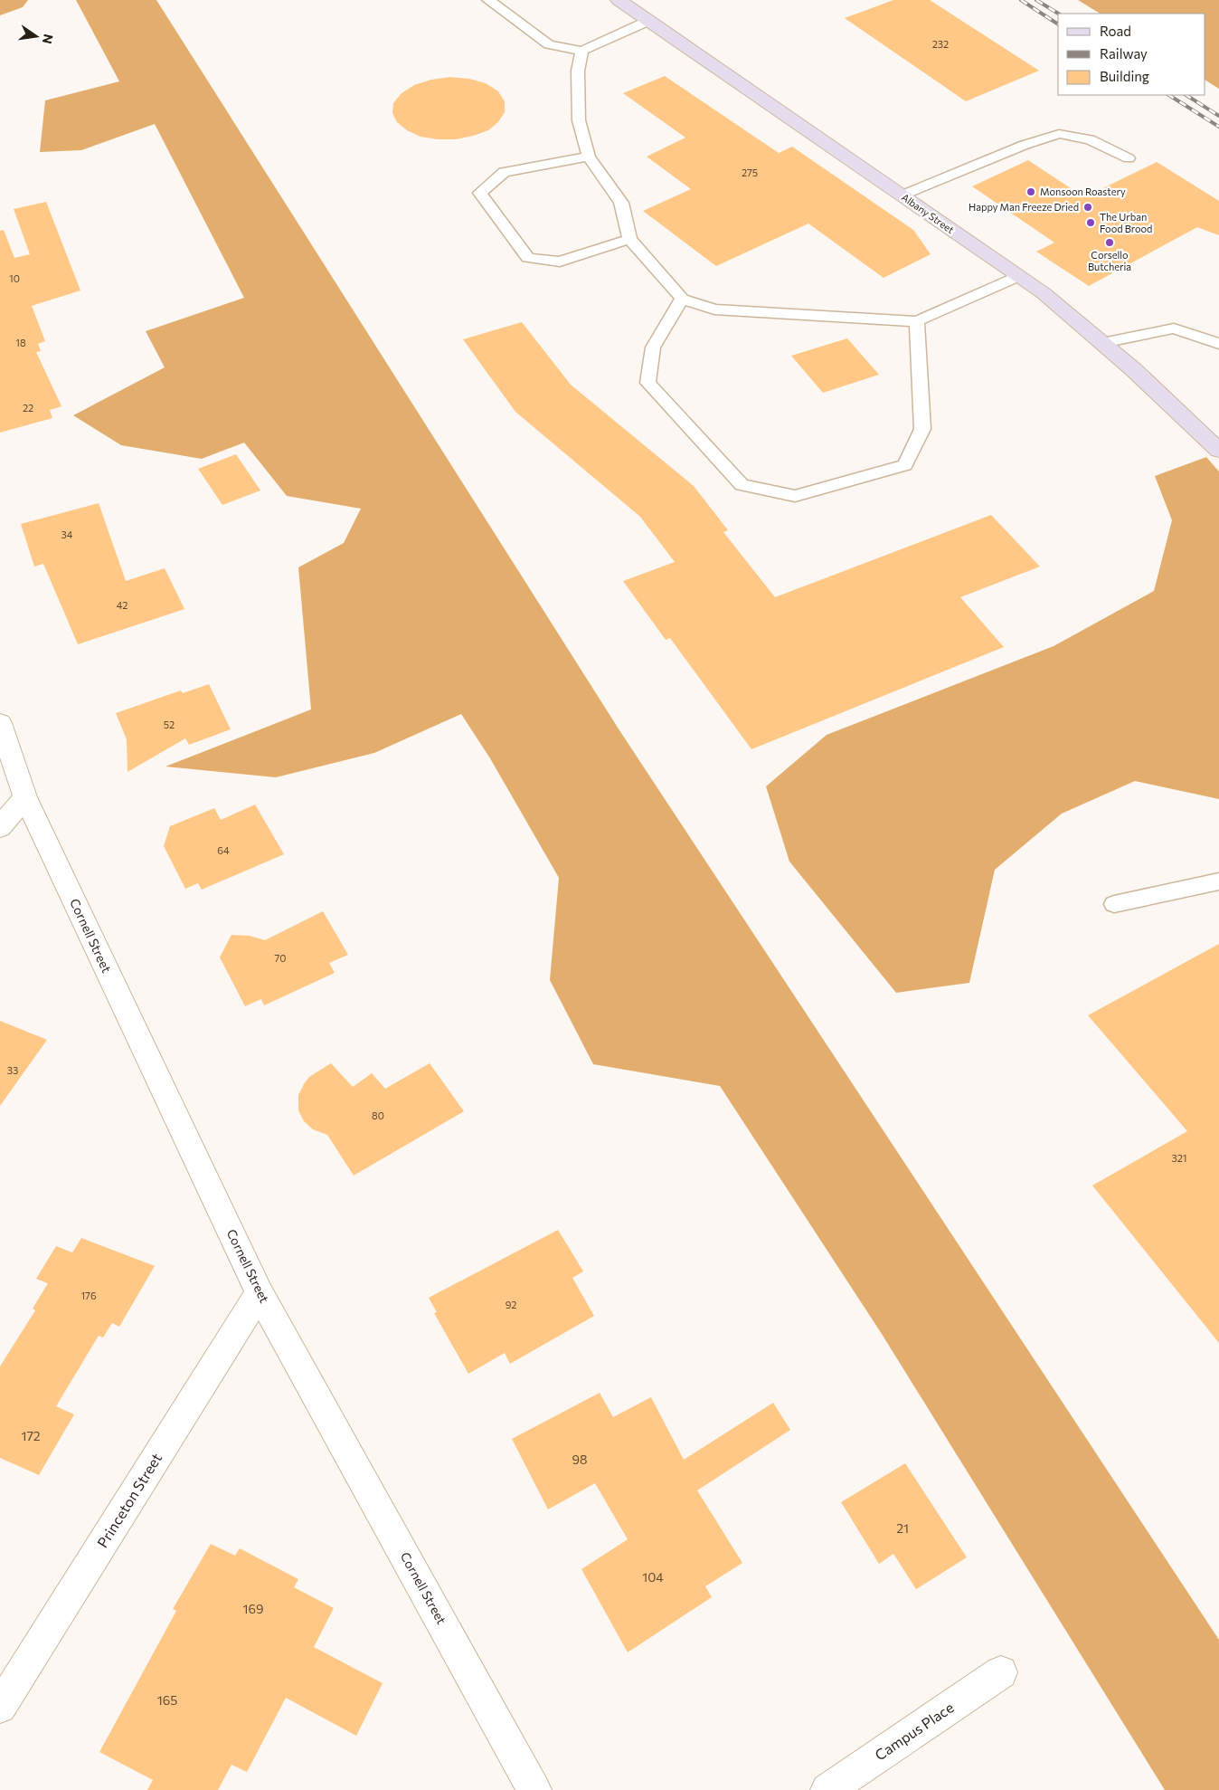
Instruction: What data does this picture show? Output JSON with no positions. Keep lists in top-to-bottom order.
{
  "streets": {
    "main road": ["Albany Street"],
    "street": ["Cornell Street", "Princeton Street", "Campus Place"]
  },
  "crossings": [
    ["Cornell Street", "Princeton Street"]
  ],
  "places": [
    "Monsoon Roastery",
    "Happy Man Freeze Dried",
    "The Urban Food Brood",
    "Corsello Butcheria"
  ],
  "house_numbers": [
    "232",
    "275",
    "10",
    "18",
    "22",
    "34",
    "42",
    "52",
    "64",
    "70",
    "33",
    "80",
    "321",
    "176",
    "92",
    "172",
    "98",
    "21",
    "104",
    "169",
    "165"
  ],
  "legend": ["Road", "Railway", "Building"],
  "north": "right"
}
